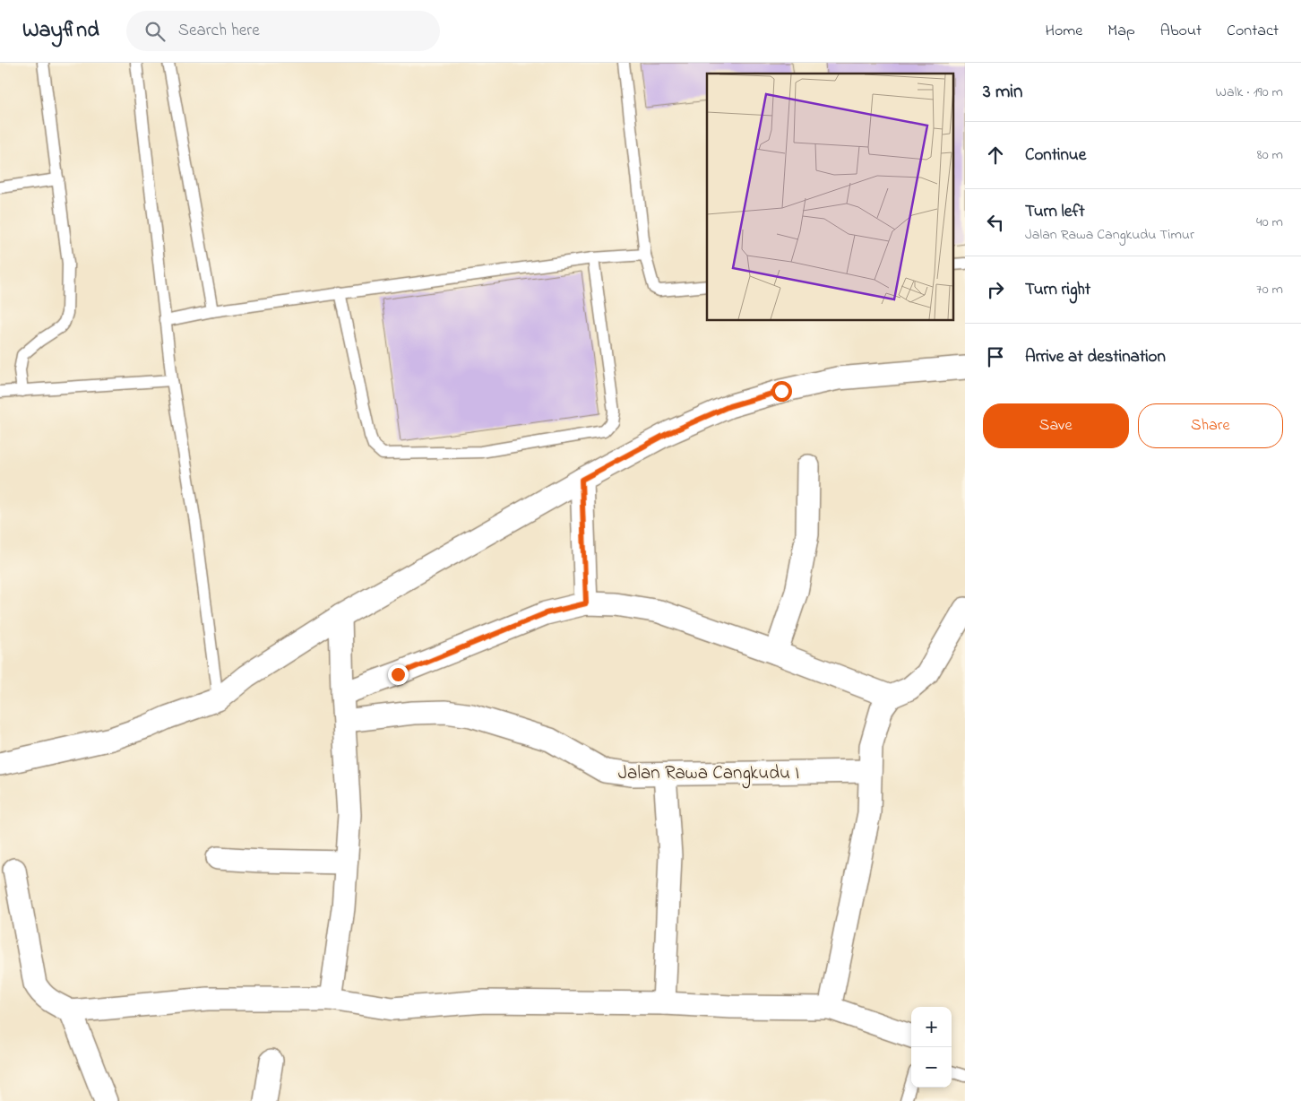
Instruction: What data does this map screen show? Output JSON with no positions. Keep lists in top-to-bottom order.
{
  "streets": {
    "street": ["Jalan Rawa Cangkudu I"]
  },
  "page": {
    "header": "Wayfind",
    "search": "Search here",
    "nav": [
      "Home",
      "Map",
      "About",
      "Contact"
    ],
    "heading": ["3 min", "Walk · 190 m"],
    "list": [
      ["Continue", "80 m"],
      ["Turn left", "Jalan Rawa Cangkudu Timur", "40 m"],
      ["Turn right", "70 m"],
      "Arrive at destination"
    ],
    "buttons": ["Save", "Share"],
    "map_buttons": ["+", "−"]
  }
}
